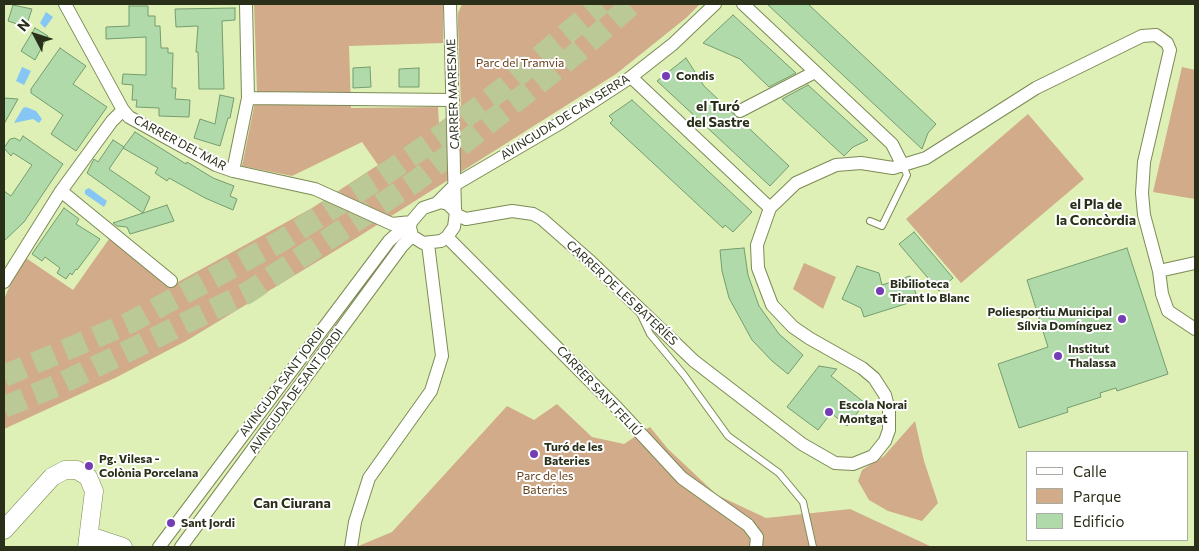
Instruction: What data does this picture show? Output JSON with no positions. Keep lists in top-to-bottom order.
{
  "streets": {
    "street": [
      "CARRER MARESME",
      "AVINGUDA DE CAN SERRA",
      "CARRER DEL MAR",
      "CARRER DE LES BATERÍES",
      "AVINGUDA SANT JORDI",
      "AVINGUDA DE SANT JORDI",
      "CARRER SANT FELIÚ"
    ]
  },
  "crossings": [
    ["CARRER MARESME", "AVINGUDA DE CAN SERRA"],
    ["CARRER MARESME", "CARRER DEL MAR"],
    ["CARRER MARESME", "CARRER DE LES BATERÍES"],
    ["CARRER MARESME", "AVINGUDA SANT JORDI"],
    ["CARRER MARESME", "AVINGUDA DE SANT JORDI"],
    ["CARRER MARESME", "CARRER SANT FELIÚ"],
    ["CARRER DEL MAR", "CARRER DE LES BATERÍES"],
    ["CARRER DEL MAR", "AVINGUDA SANT JORDI"],
    ["CARRER DEL MAR", "AVINGUDA DE SANT JORDI"],
    ["CARRER DEL MAR", "CARRER SANT FELIÚ"],
    ["CARRER DE LES BATERÍES", "AVINGUDA SANT JORDI"],
    ["CARRER DE LES BATERÍES", "AVINGUDA DE SANT JORDI"],
    ["CARRER DE LES BATERÍES", "CARRER SANT FELIÚ"],
    ["AVINGUDA SANT JORDI", "AVINGUDA DE SANT JORDI"],
    ["AVINGUDA SANT JORDI", "CARRER SANT FELIÚ"],
    ["AVINGUDA DE SANT JORDI", "CARRER SANT FELIÚ"]
  ],
  "districts": ["el Turó del Sastre", "el Pla de la Concòrdia", "Can Ciurana"],
  "parks": ["Parc del Tramvia", "Parc de les Bateries"],
  "places": [
    "Condis",
    "Bibilioteca Tirant lo Blanc",
    "Poliesportiu Municipal Sílvia Domínguez",
    "Institut Thalassa",
    "Escola Norai Montgat",
    "Turó de les Bateries",
    "Pg. Vilesa - Colònia Porcelana",
    "Sant Jordi"
  ],
  "legend": ["Calle", "Parque", "Edificio"],
  "north": "top left"
}
